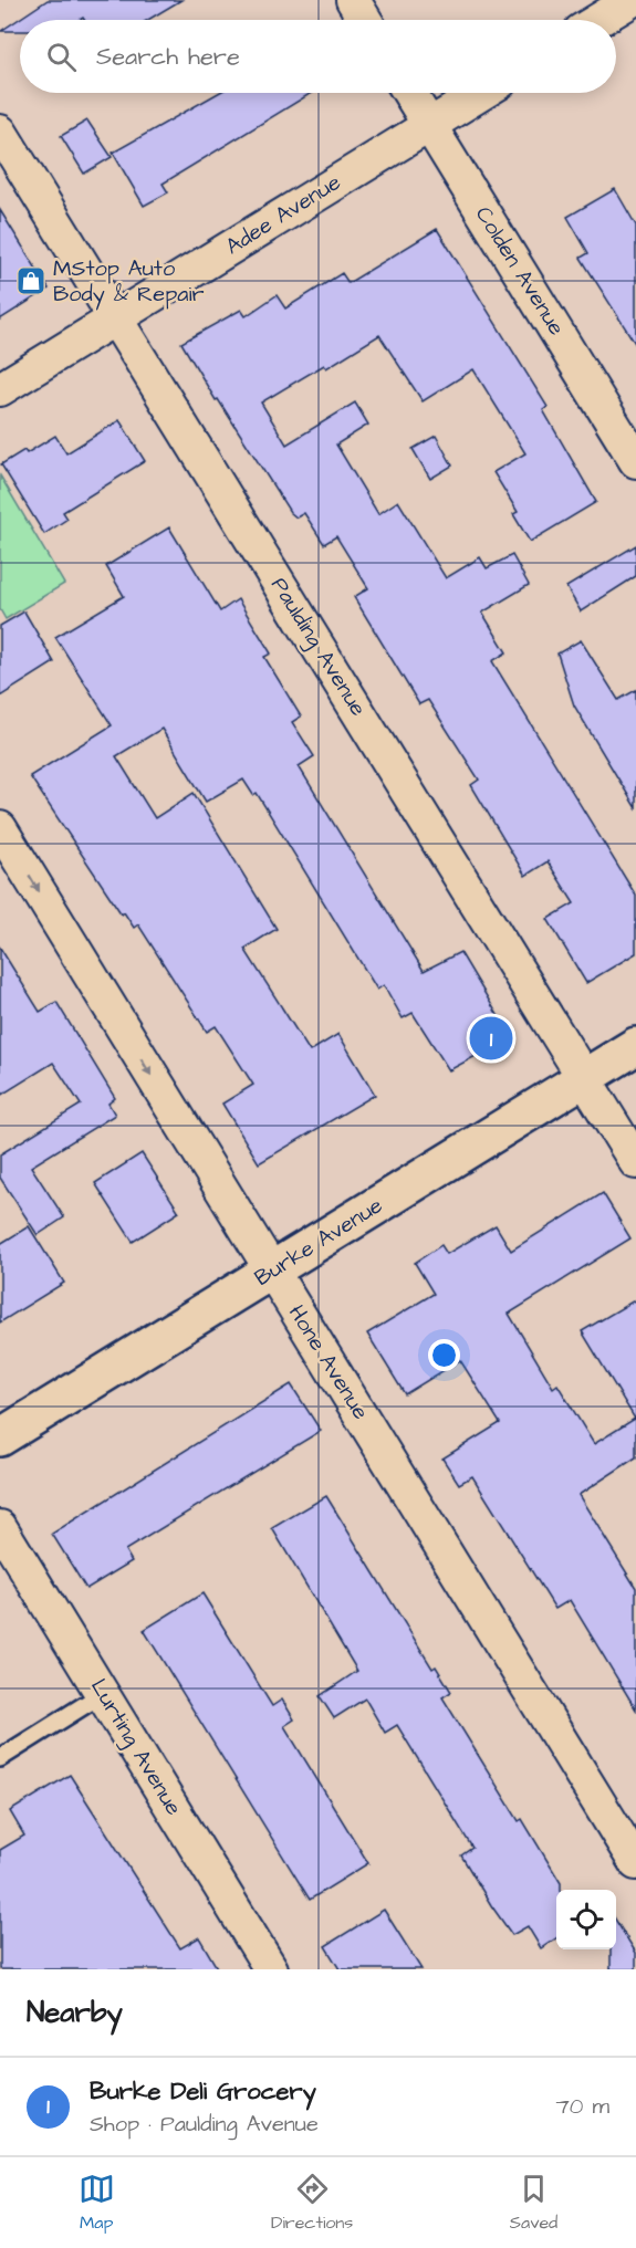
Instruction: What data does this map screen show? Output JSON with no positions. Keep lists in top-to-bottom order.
{
  "streets": {
    "main road": ["Burke Avenue"],
    "street": [
      "Adee Avenue",
      "Colden Avenue",
      "Paulding Avenue",
      "Hone Avenue",
      "Lurting Avenue"
    ]
  },
  "crossings": [
    ["Adee Avenue", "Colden Avenue"],
    ["Adee Avenue", "Paulding Avenue"],
    ["Paulding Avenue", "Burke Avenue"],
    ["Burke Avenue", "Hone Avenue"]
  ],
  "one_way": ["Hone Avenue"],
  "places": {
    "shop": ["MStop Auto Body & Repair"]
  },
  "page": {
    "search": "Search here",
    "pins": "1",
    "heading": "Nearby",
    "list": [
      {
        "mark": "1",
        "name": "Burke Deli Grocery",
        "note": "Shop · Paulding Avenue",
        "value": "70 m"
      }
    ],
    "nav": ["Map", "Directions", "Saved"]
  }
}
